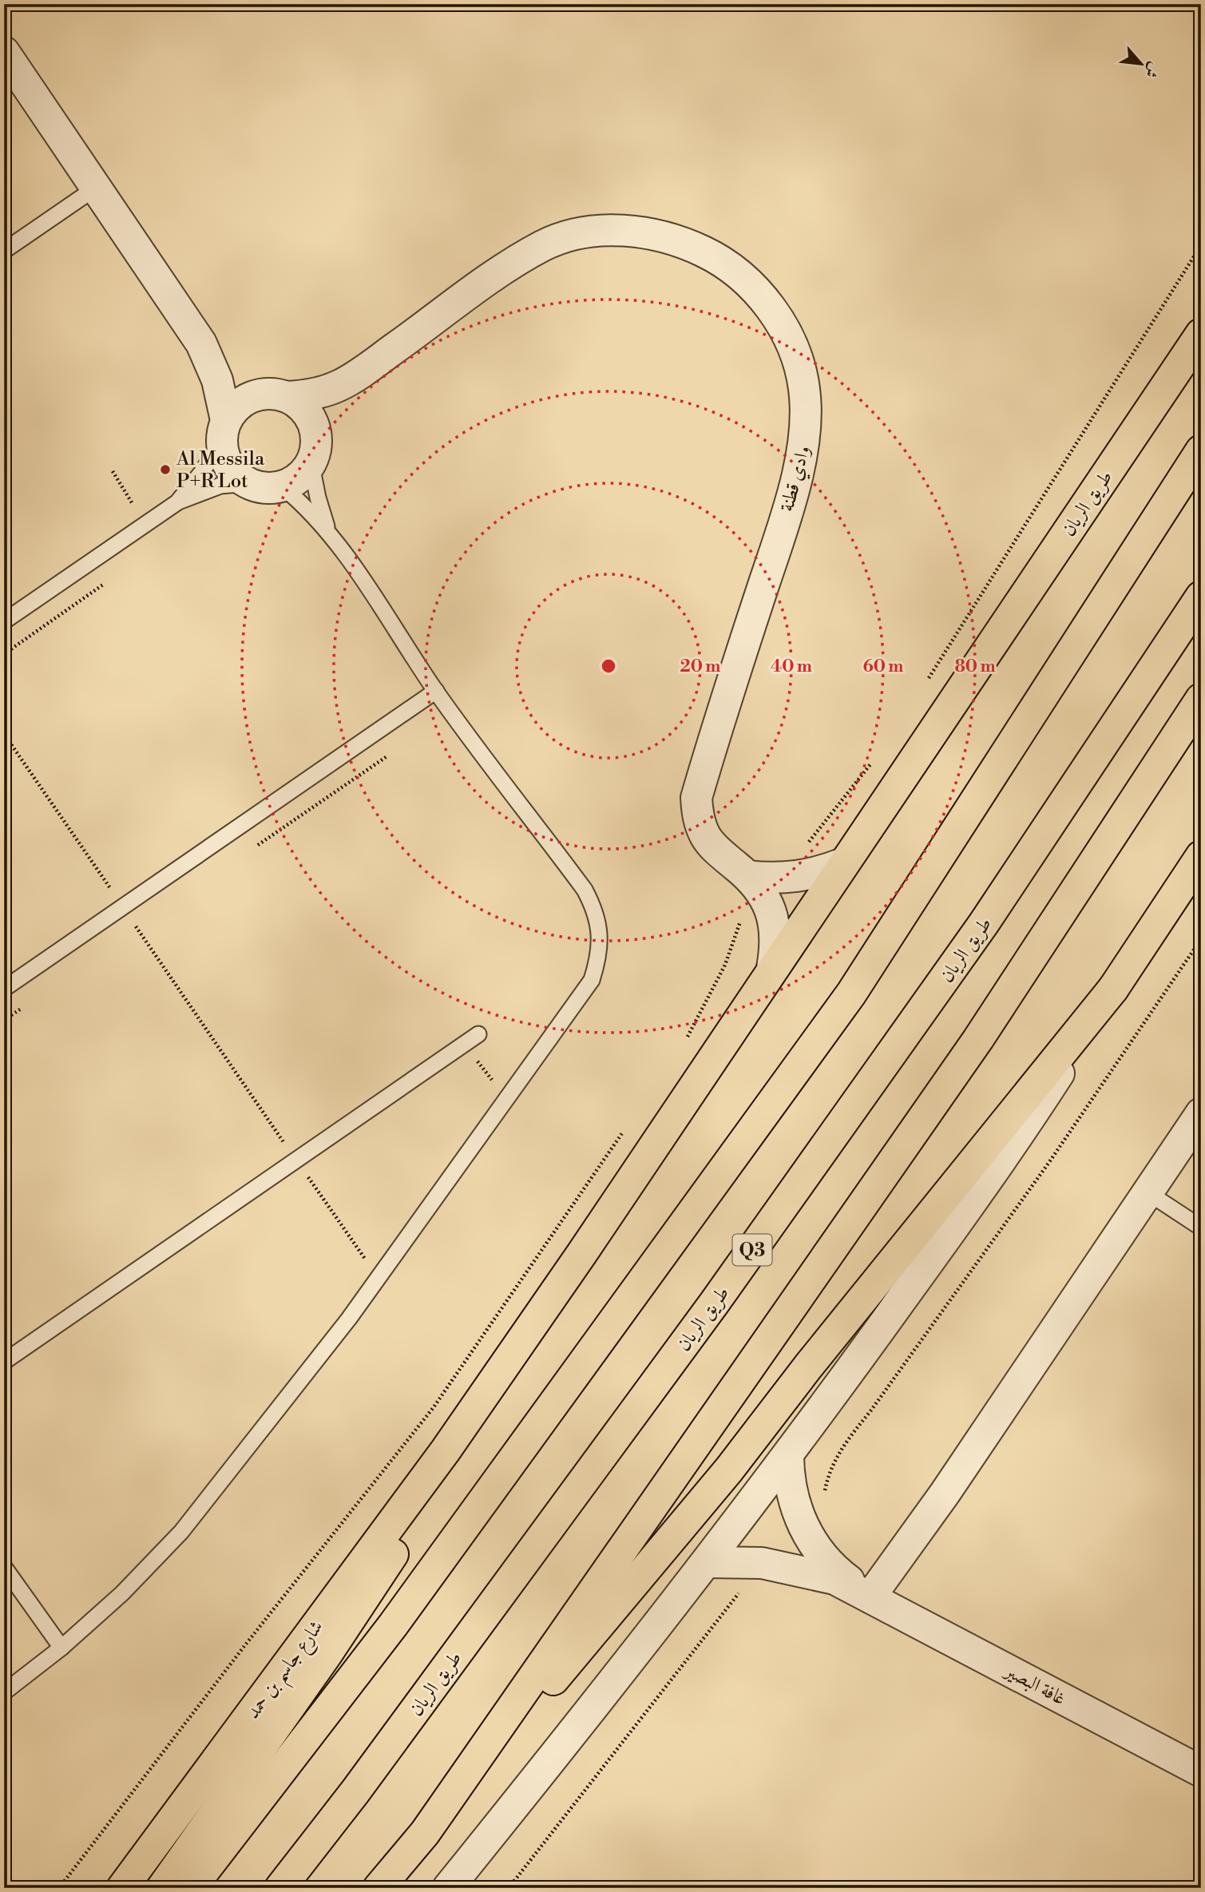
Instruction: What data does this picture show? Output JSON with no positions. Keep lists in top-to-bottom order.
{
  "streets": {
    "main road": ["طريق الريان", "Q3", "شارع جاسم بن حمد"],
    "street": ["وادي قطنة", "غافة البصير"]
  },
  "crossings": [
    ["وادي قطنة", "طريق الريان"],
    ["طريق الريان", "شارع جاسم بن حمد"]
  ],
  "places": ["Al Messila P+R Lot"],
  "north": "bottom right",
  "rings": [
    "20 m",
    "40 m",
    "60 m",
    "80 m"
  ]
}
